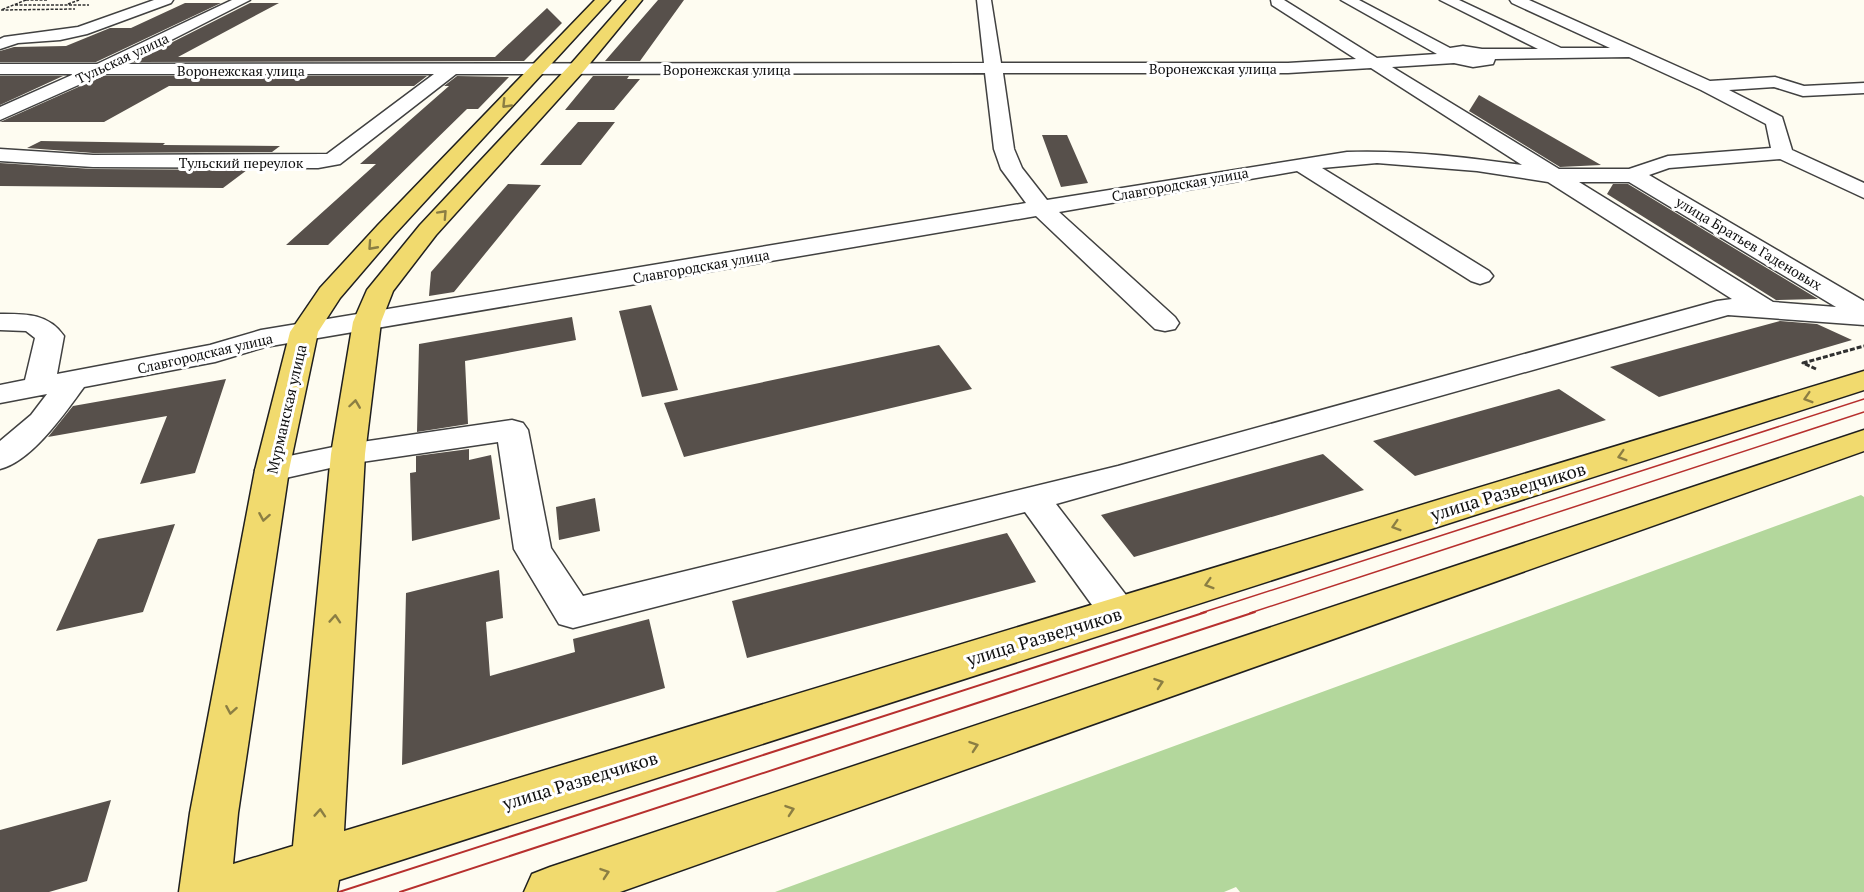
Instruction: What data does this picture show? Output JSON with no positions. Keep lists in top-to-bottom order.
{
  "streets": {
    "main road": ["Мурманская улица", "улица Разведчиков"],
    "street": [
      "Тульская улица",
      "Воронежская улица",
      "Тульский переулок",
      "Славгородская улица",
      "улица Братьев Гаденовых"
    ]
  },
  "crossings": [
    ["Тульская улица", "Воронежская улица"],
    ["Воронежская улица", "Тульский переулок"],
    ["Воронежская улица", "Мурманская улица"],
    ["Славгородская улица", "Мурманская улица"]
  ]
}
